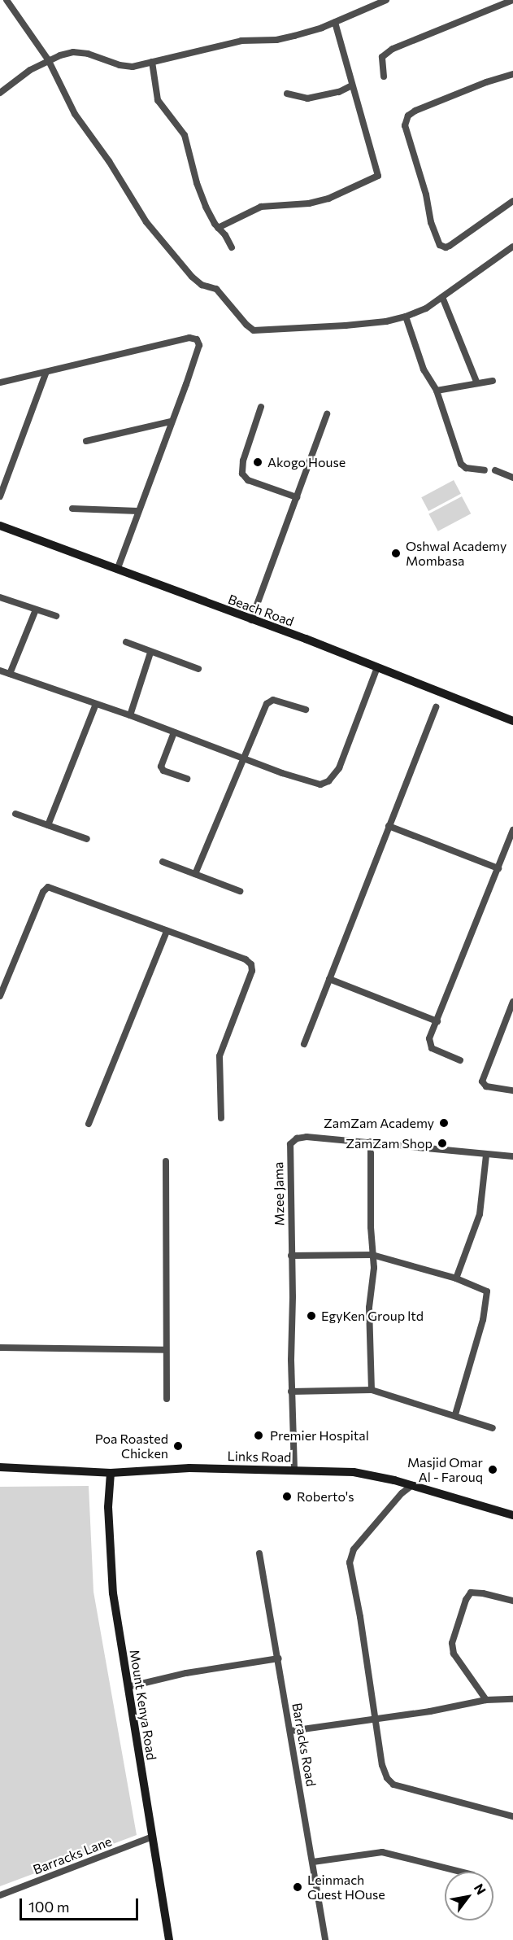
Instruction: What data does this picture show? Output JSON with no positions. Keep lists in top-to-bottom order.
{
  "streets": {
    "main road": ["Beach Road", "Links Road", "Mount Kenya Road"],
    "street": ["Mzee Jama", "Barracks Road", "Barracks Lane"]
  },
  "crossings": [
    ["Mzee Jama", "Links Road"],
    ["Links Road", "Mount Kenya Road"],
    ["Mount Kenya Road", "Barracks Lane"]
  ],
  "places": [
    "Akogo House",
    "Oshwal Academy Mombasa",
    "ZamZam Academy",
    "ZamZam Shop",
    "EgyKen Group ltd",
    "Premier Hospital",
    "Poa Roasted Chicken",
    "Masjid Omar Al - Farouq",
    "Roberto's",
    "Leinmach Guest HOuse"
  ],
  "scale_bar": "100 m",
  "north": "top right"
}
